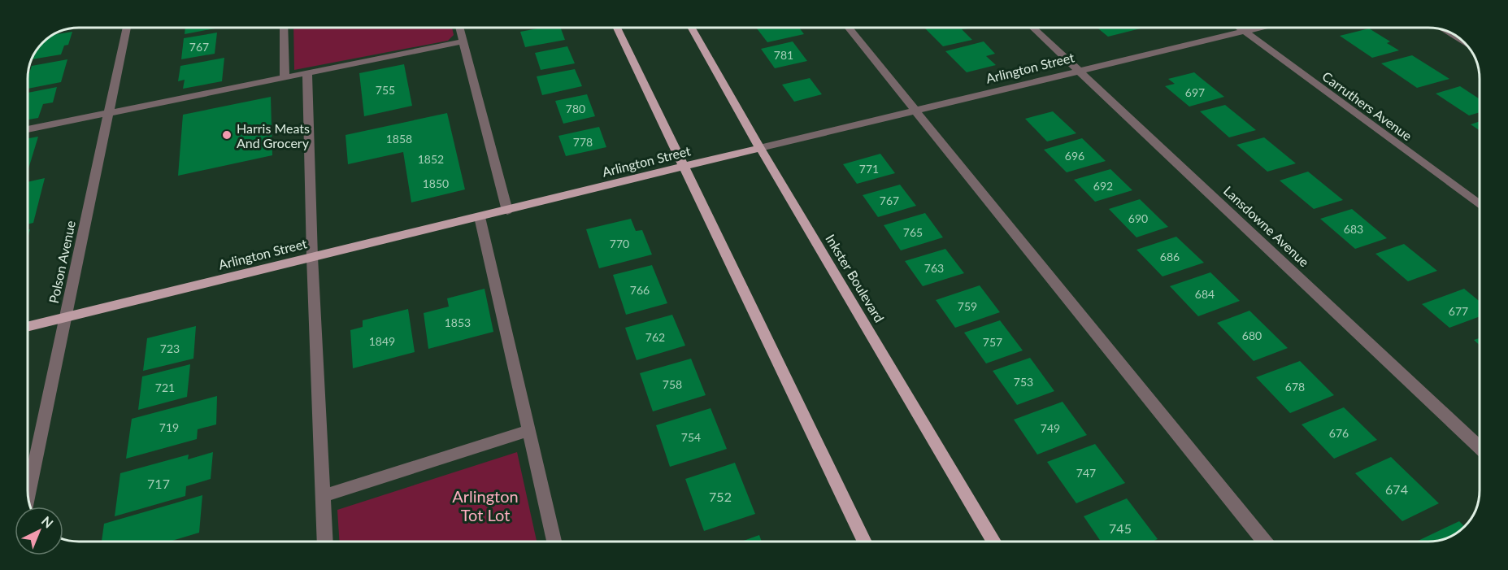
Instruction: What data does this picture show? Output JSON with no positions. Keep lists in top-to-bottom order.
{
  "streets": {
    "main road": ["Arlington Street", "Inkster Boulevard"],
    "street": ["Carruthers Avenue", "Lansdowne Avenue", "Polson Avenue"]
  },
  "crossings": [
    ["Arlington Street", "Carruthers Avenue"],
    ["Arlington Street", "Lansdowne Avenue"],
    ["Arlington Street", "Polson Avenue"],
    ["Arlington Street", "Inkster Boulevard"]
  ],
  "parks": ["Arlington Tot Lot"],
  "places": ["Harris Meats And Grocery"],
  "house_numbers": [
    "767",
    "781",
    "755",
    "697",
    "780",
    "1858",
    "778",
    "696",
    "1852",
    "771",
    "1850",
    "692",
    "767",
    "690",
    "683",
    "765",
    "770",
    "686",
    "763",
    "766",
    "684",
    "759",
    "677",
    "1853",
    "680",
    "762",
    "1849",
    "757",
    "723",
    "753",
    "758",
    "678",
    "721",
    "719",
    "749",
    "676",
    "754",
    "747",
    "717",
    "674",
    "752",
    "745"
  ],
  "north": "top right"
}
